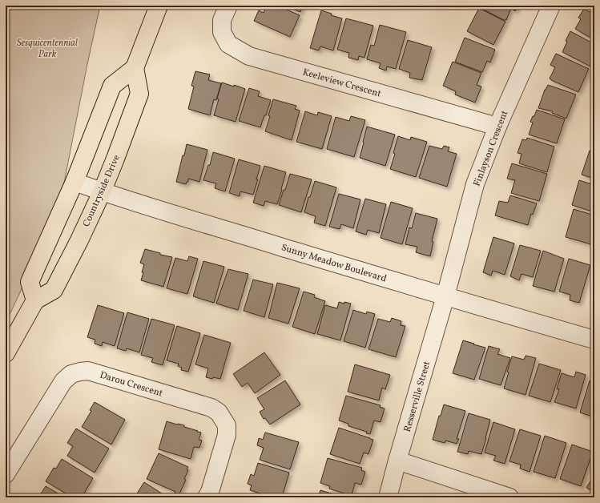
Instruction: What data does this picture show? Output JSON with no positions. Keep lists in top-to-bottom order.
{
  "streets": {
    "main road": ["Countryside Drive"],
    "street": [
      "Keeleview Crescent",
      "Finlayson Crescent",
      "Sunny Meadow Boulevard",
      "Darou Crescent",
      "Resserville Street"
    ]
  },
  "crossings": [
    ["Keeleview Crescent", "Finlayson Crescent"],
    ["Finlayson Crescent", "Sunny Meadow Boulevard"],
    ["Finlayson Crescent", "Resserville Street"],
    ["Countryside Drive", "Sunny Meadow Boulevard"],
    ["Sunny Meadow Boulevard", "Resserville Street"]
  ],
  "parks": ["Sesquicentennial Park"]
}
